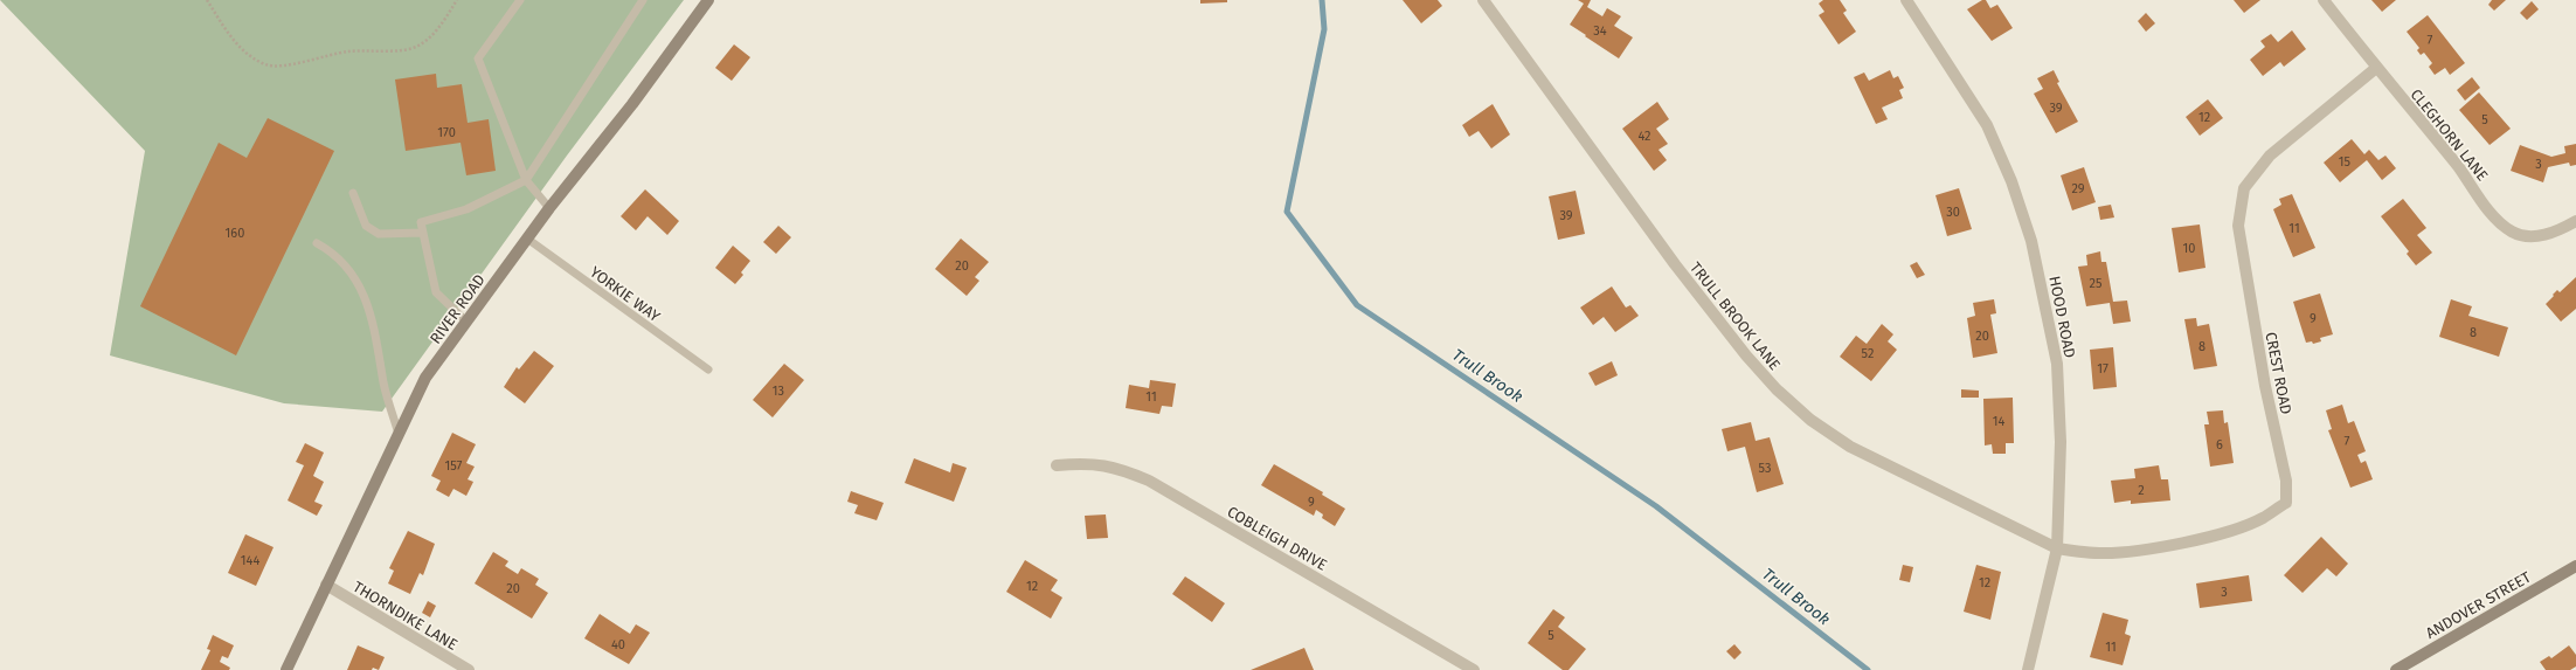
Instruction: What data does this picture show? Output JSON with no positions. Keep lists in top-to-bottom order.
{
  "streets": {
    "main road": ["RIVER ROAD", "ANDOVER STREET"],
    "street": [
      "CLEGHORN LANE",
      "TRULL BROOK LANE",
      "HOOD ROAD",
      "CREST ROAD",
      "COBLEIGH DRIVE",
      "THORNDIKE LANE"
    ],
    "lane": ["YORKIE WAY"]
  },
  "crossings": [
    ["CLEGHORN LANE", "CREST ROAD"],
    ["YORKIE WAY", "RIVER ROAD"],
    ["RIVER ROAD", "THORNDIKE LANE"],
    ["TRULL BROOK LANE", "HOOD ROAD"],
    ["TRULL BROOK LANE", "CREST ROAD"],
    ["HOOD ROAD", "CREST ROAD"]
  ],
  "water": ["Trull Brook"],
  "house_numbers": [
    "34",
    "7",
    "39",
    "12",
    "5",
    "170",
    "42",
    "15",
    "3",
    "29",
    "30",
    "39",
    "11",
    "160",
    "10",
    "20",
    "25",
    "9",
    "8",
    "20",
    "8",
    "52",
    "17",
    "13",
    "11",
    "14",
    "7",
    "6",
    "157",
    "53",
    "2",
    "9",
    "144",
    "12",
    "12",
    "20",
    "3",
    "5",
    "40",
    "11"
  ]
}
